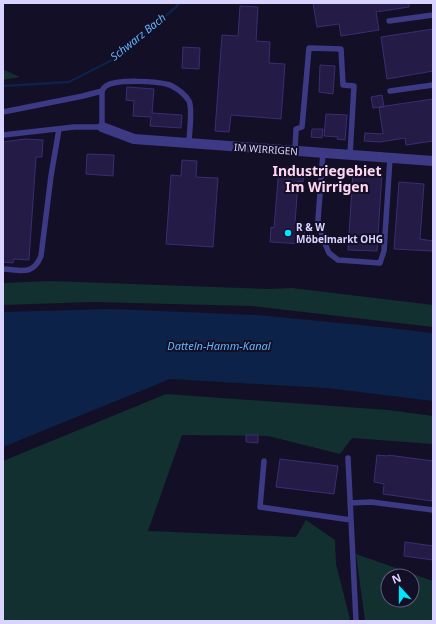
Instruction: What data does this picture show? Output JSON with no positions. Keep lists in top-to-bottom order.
{
  "streets": {
    "street": ["IM WIRRIGEN"]
  },
  "districts": ["Industriegebiet Im Wirrigen"],
  "water": ["Schwarz Bach", "Datteln-Hamm-Kanal"],
  "places": ["R & W Möbelmarkt OHG"],
  "north": "top"
}
